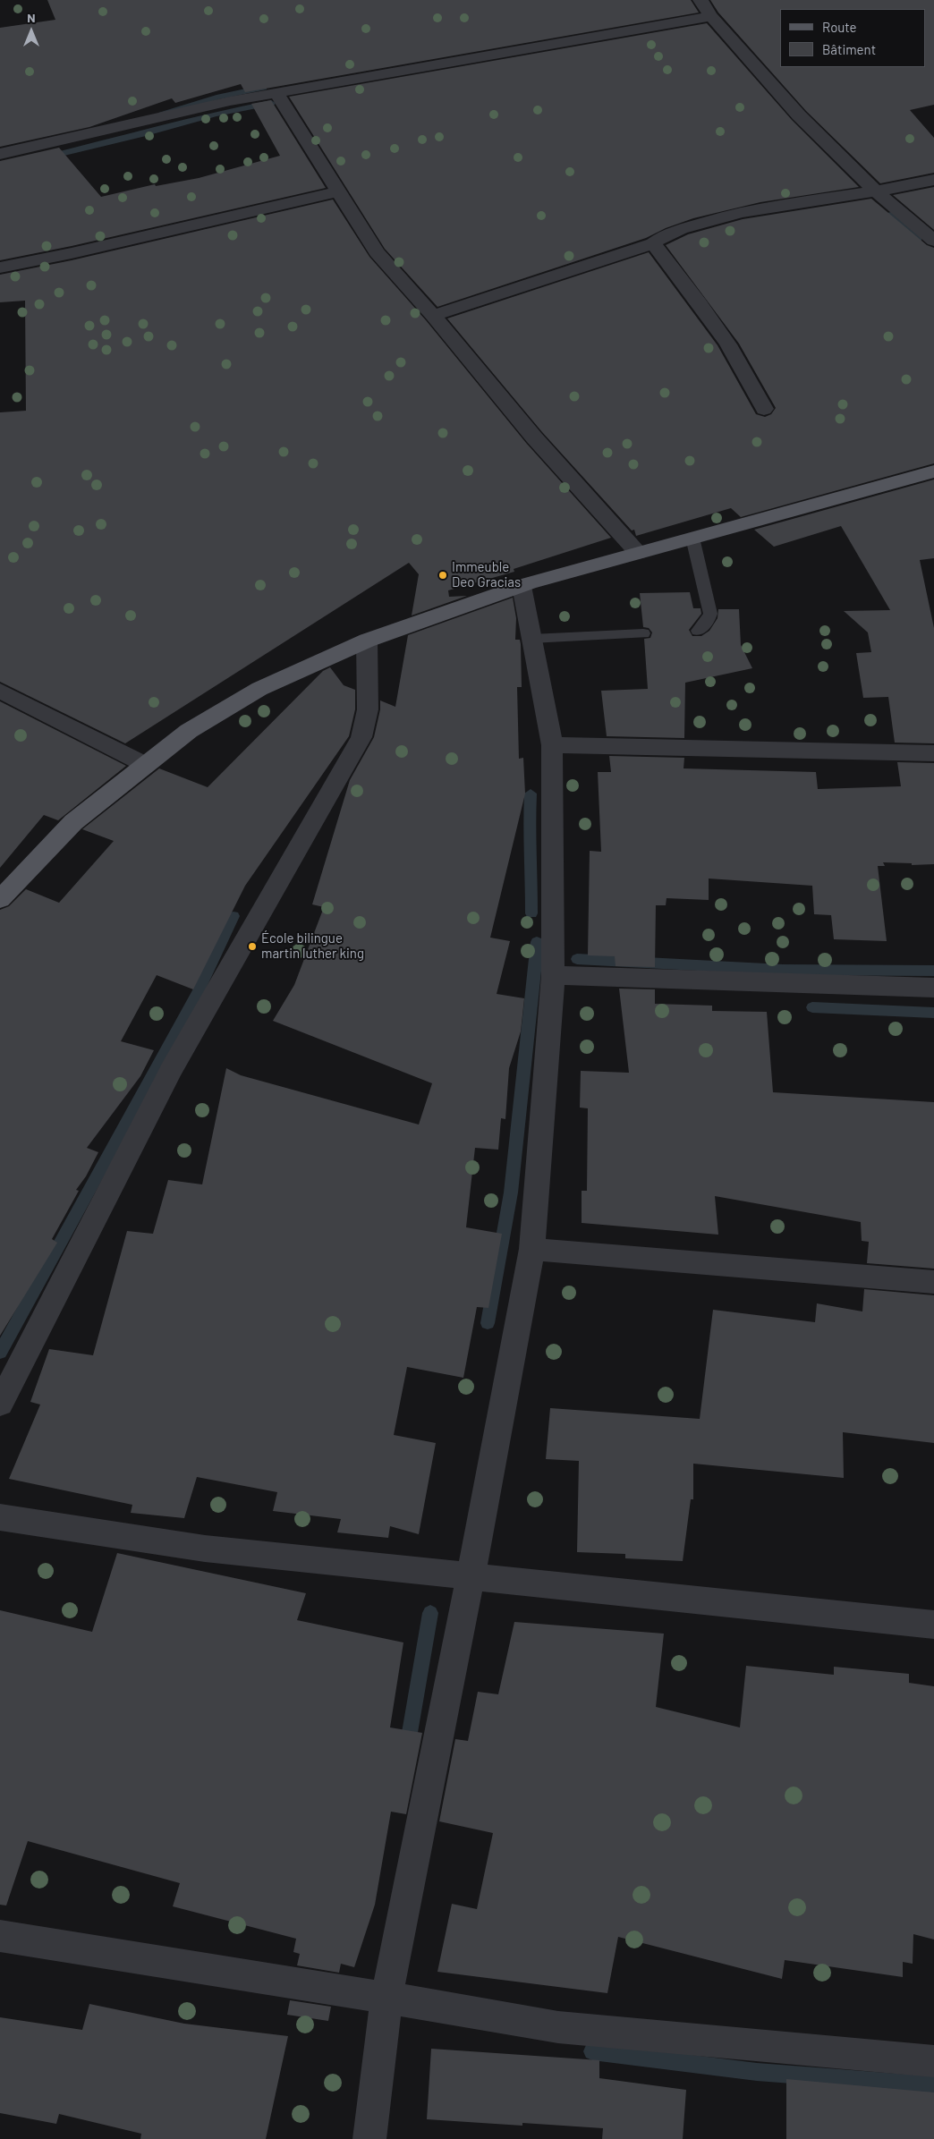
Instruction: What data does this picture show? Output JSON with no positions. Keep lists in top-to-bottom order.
{
  "places": ["Immeuble Deo Gracias", "École bilingue martin luther king"],
  "legend": ["Route", "Bâtiment"],
  "north": "top"
}
